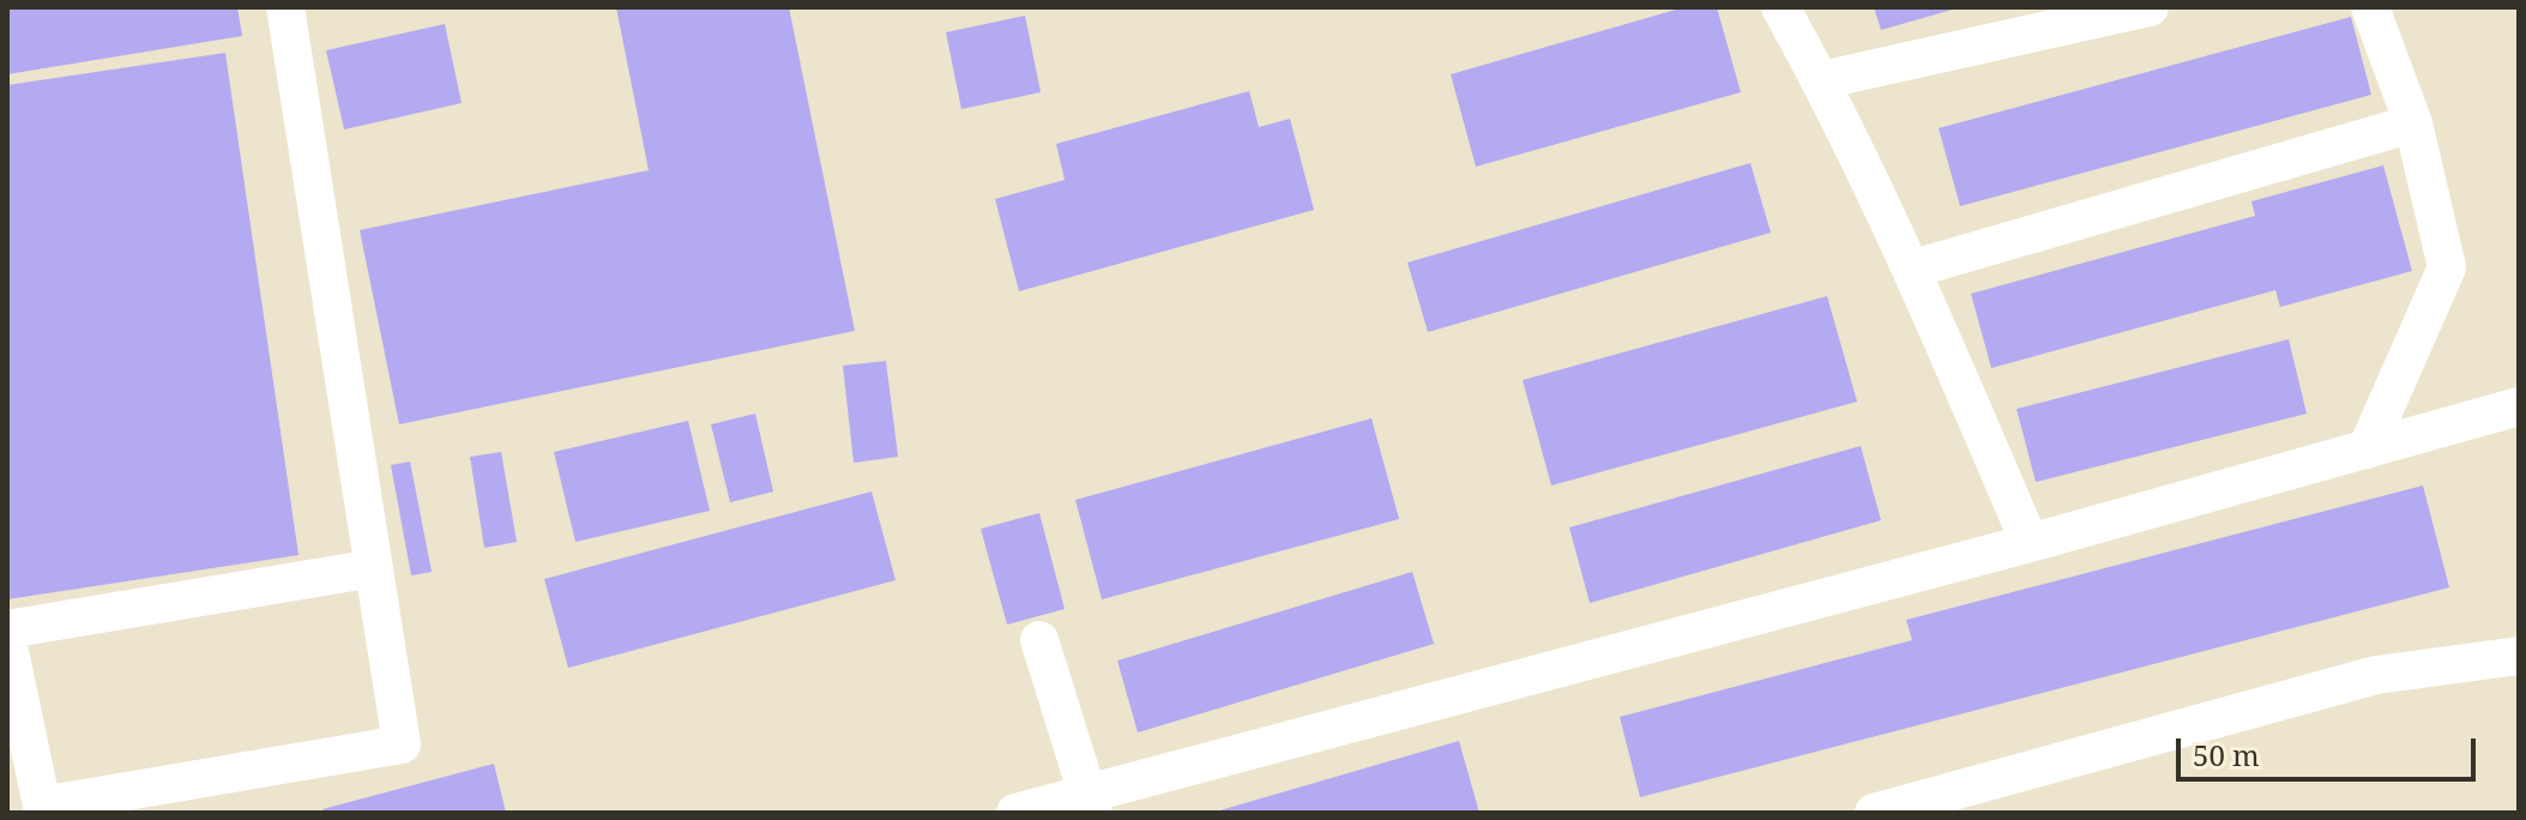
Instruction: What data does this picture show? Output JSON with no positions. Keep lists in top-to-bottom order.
{
  "scale_bar": "50 m"
}
